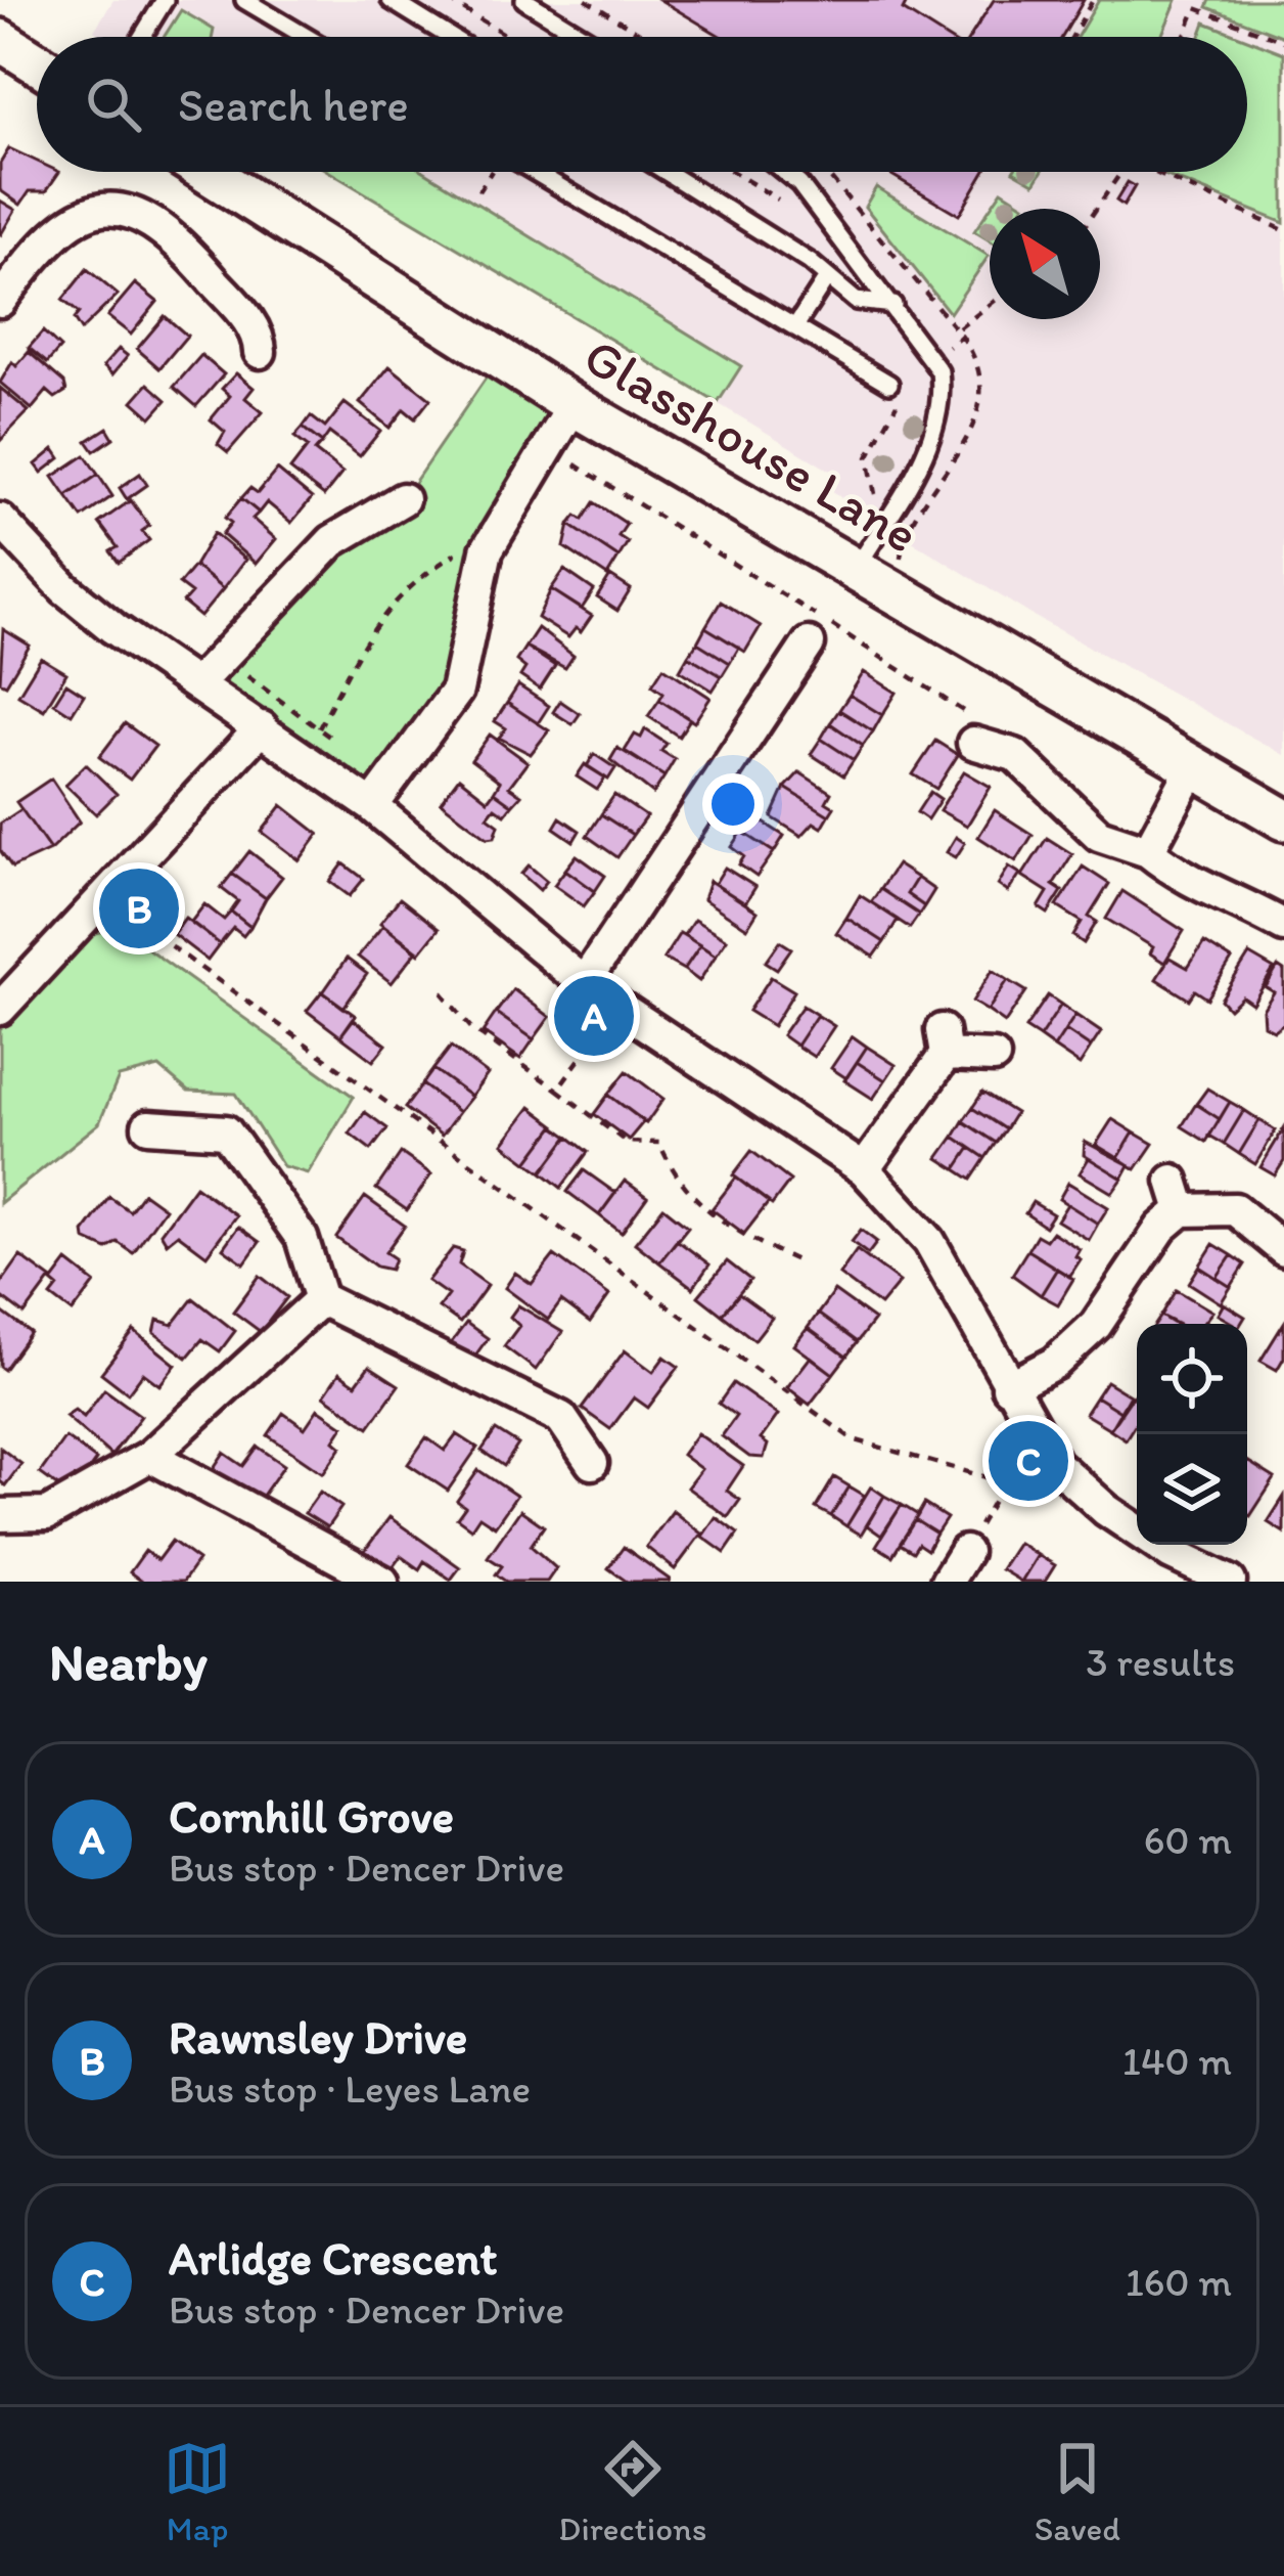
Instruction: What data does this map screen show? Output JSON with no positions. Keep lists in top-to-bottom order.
{
  "streets": {
    "street": ["Glasshouse Lane"]
  },
  "north": "top left",
  "page": {
    "search": "Search here",
    "pins": ["B", "A", "C"],
    "heading": ["Nearby", "3 results"],
    "list": [
      {
        "mark": "A",
        "name": "Cornhill Grove",
        "note": "Bus stop · Dencer Drive",
        "value": "60 m"
      },
      {
        "mark": "B",
        "name": "Rawnsley Drive",
        "note": "Bus stop · Leyes Lane",
        "value": "140 m"
      },
      {
        "mark": "C",
        "name": "Arlidge Crescent",
        "note": "Bus stop · Dencer Drive",
        "value": "160 m"
      }
    ],
    "nav": ["Map", "Directions", "Saved"]
  }
}
